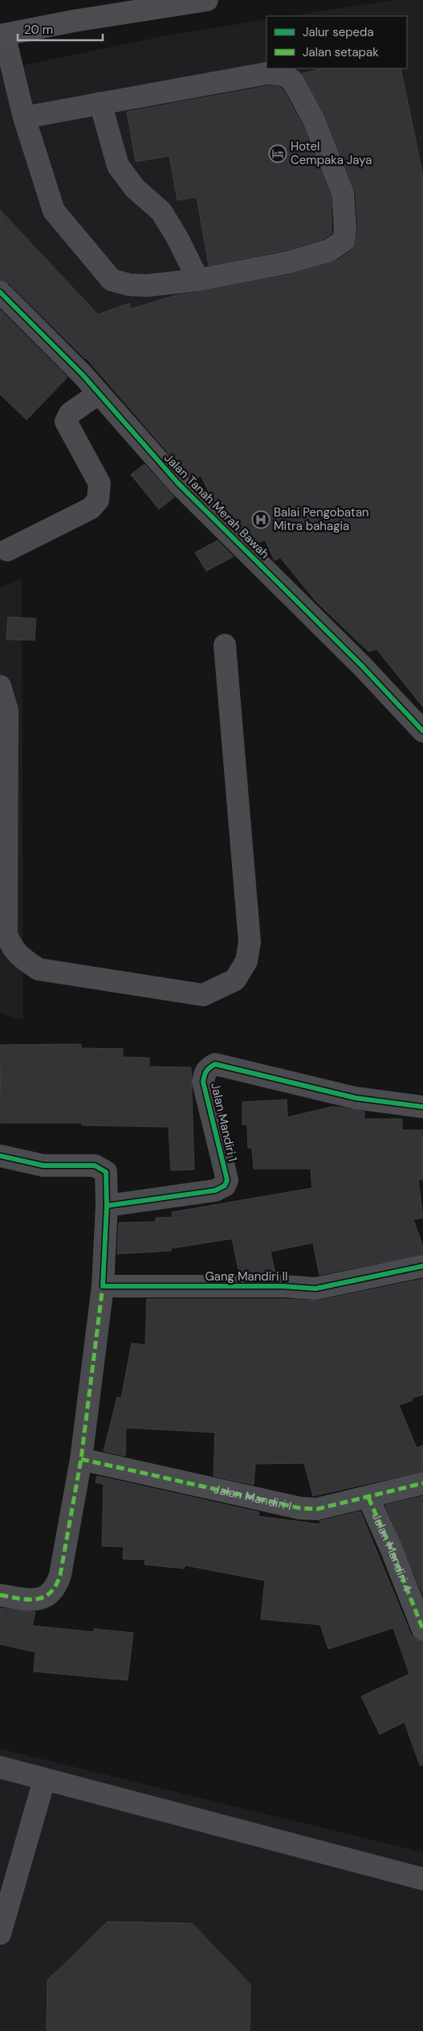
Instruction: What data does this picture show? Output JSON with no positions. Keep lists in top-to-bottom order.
{
  "streets": {
    "street": [
      "Jalan Tanah Merah Bawah",
      "Jalan Mandiri 1",
      "Gang Mandiri II",
      "Jalan Mandiri I",
      "Jalan Mandiri 4"
    ]
  },
  "crossings": [
    ["Jalan Mandiri I", "Jalan Mandiri 4"]
  ],
  "places": {
    "hotel": ["Hotel Cempaka Jaya"],
    "hospital": ["Balai Pengobatan Mitra bahagia"]
  },
  "legend": ["Jalur sepeda", "Jalan setapak"],
  "scale_bar": "20 m"
}
